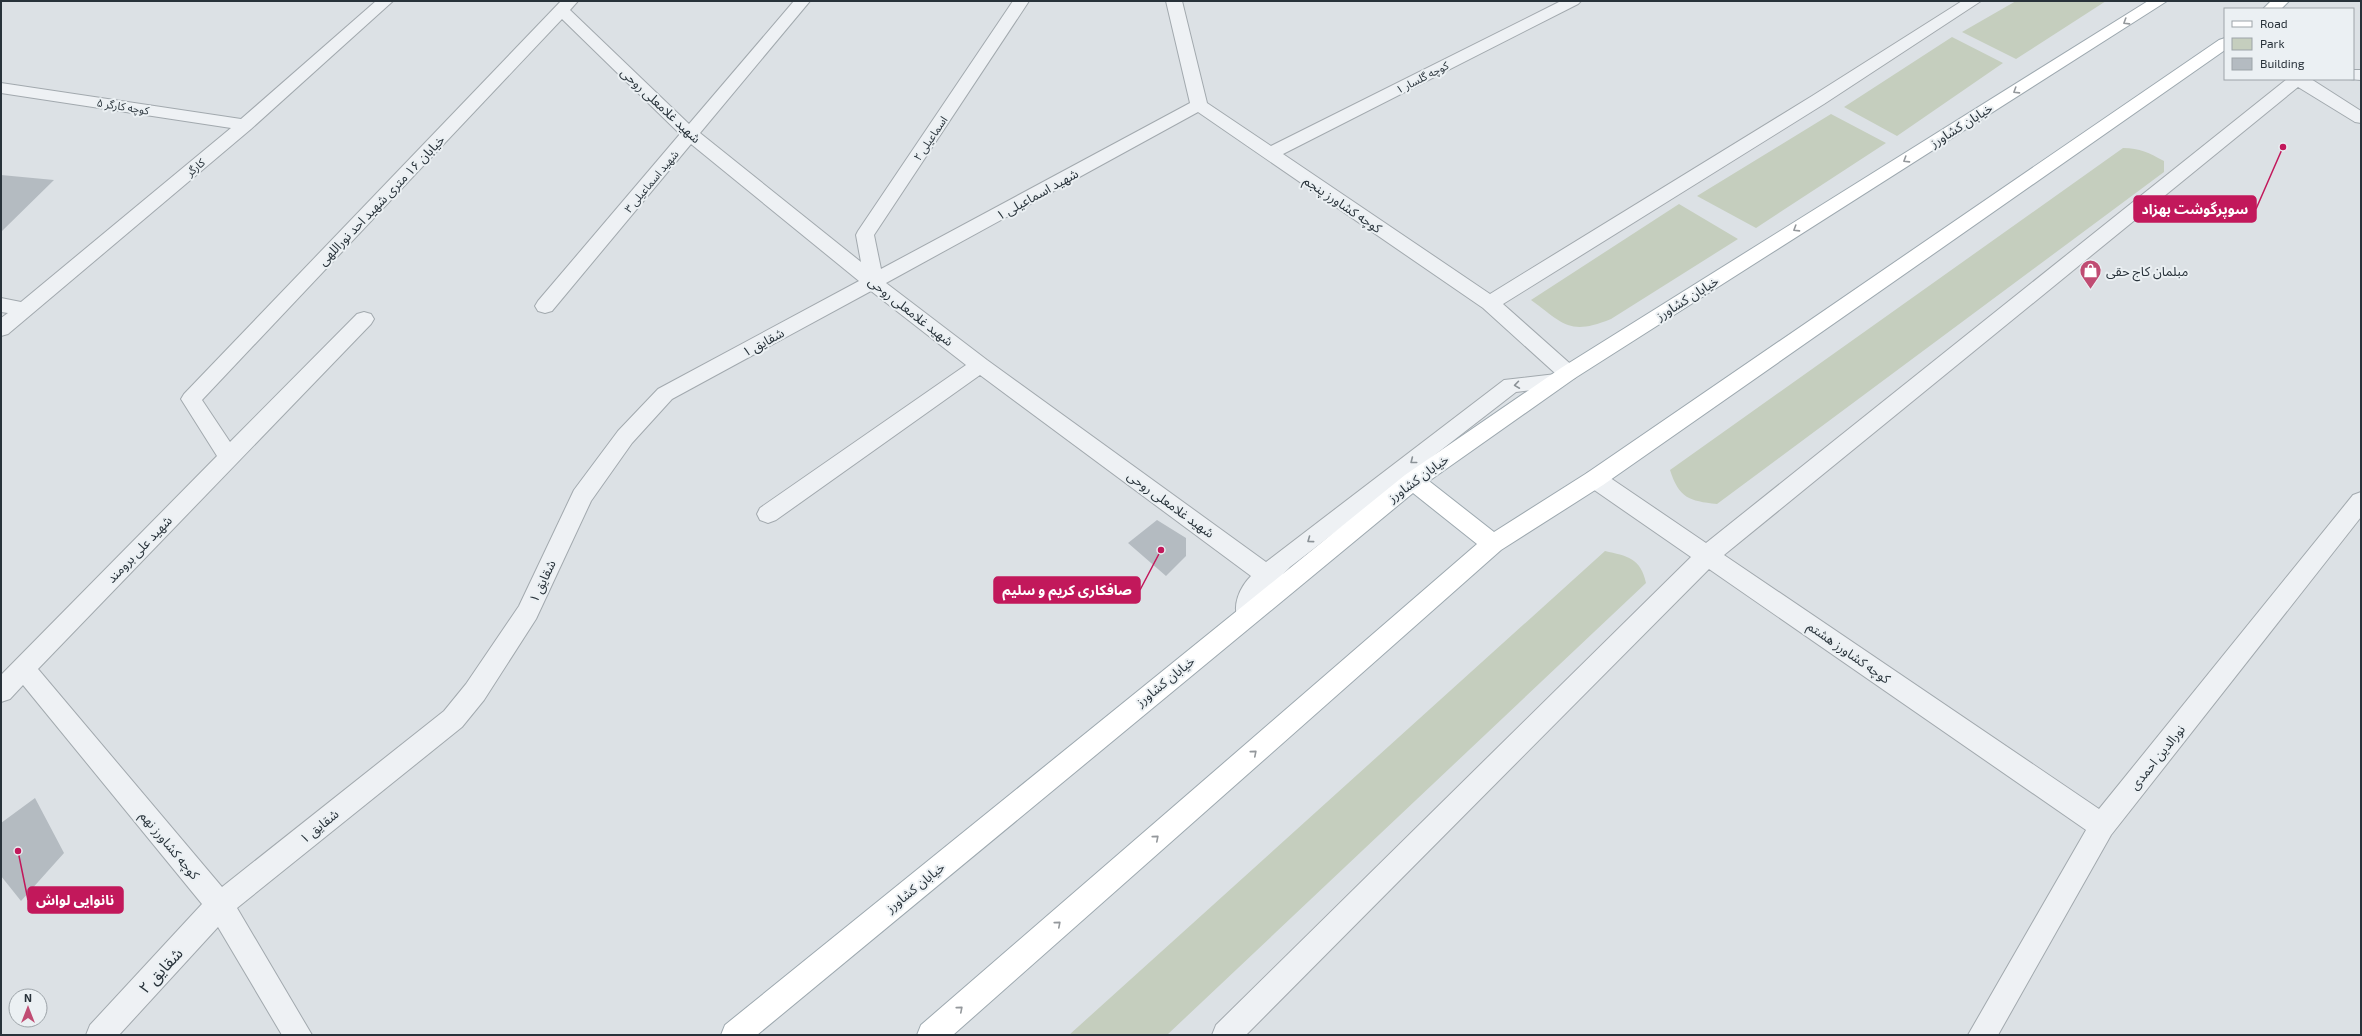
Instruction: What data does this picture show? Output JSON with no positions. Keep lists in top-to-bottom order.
{
  "streets": {
    "main road": ["خیابان کشاورز"],
    "street": [
      "کوچه گلسار ۱",
      "شهید غلامعلی روحی",
      "کوچه کارگر ۵",
      "اسماعیلی ۲",
      "کارگر",
      "شهید اسماعیلی ۳",
      "شهید اسماعیلی ۱",
      "خیابان ۱۶ متری شهید احد نوراللهی",
      "کوچه کشاورز پنجم",
      "شقایق ۱",
      "شهید علی برومند",
      "کوچه کشاورز هشتم",
      "نورالدین احمدی",
      "کوچه کشاورز نهم",
      "شقایق ۲"
    ]
  },
  "crossings": [
    ["کوچه گلسار ۱", "کوچه کشاورز پنجم"],
    ["شهید غلامعلی روحی", "خیابان کشاورز"],
    ["شهید غلامعلی روحی", "اسماعیلی ۲"],
    ["شهید غلامعلی روحی", "شهید اسماعیلی ۳"],
    ["شهید غلامعلی روحی", "شهید اسماعیلی ۱"],
    ["شهید غلامعلی روحی", "خیابان ۱۶ متری شهید احد نوراللهی"],
    ["شهید غلامعلی روحی", "شقایق ۱"],
    ["کوچه کارگر ۵", "کارگر"],
    ["خیابان کشاورز", "کوچه کشاورز پنجم"],
    ["اسماعیلی ۲", "شهید اسماعیلی ۱"],
    ["اسماعیلی ۲", "شقایق ۱"],
    ["شهید اسماعیلی ۱", "کوچه کشاورز پنجم"],
    ["شهید اسماعیلی ۱", "شقایق ۱"],
    ["خیابان ۱۶ متری شهید احد نوراللهی", "شهید علی برومند"],
    ["شقایق ۱", "کوچه کشاورز نهم"],
    ["شقایق ۱", "شقایق ۲"],
    ["شهید علی برومند", "کوچه کشاورز نهم"],
    ["کوچه کشاورز هشتم", "نورالدین احمدی"],
    ["کوچه کشاورز نهم", "شقایق ۲"]
  ],
  "places": {
    "other": ["سوپرگوشت بهزاد", "صافکاری کریم و سلیم", "نانوایی لواش"],
    "shop": ["مبلمان کاج حقی"]
  },
  "legend": ["Road", "Park", "Building"],
  "north": "top"
}
